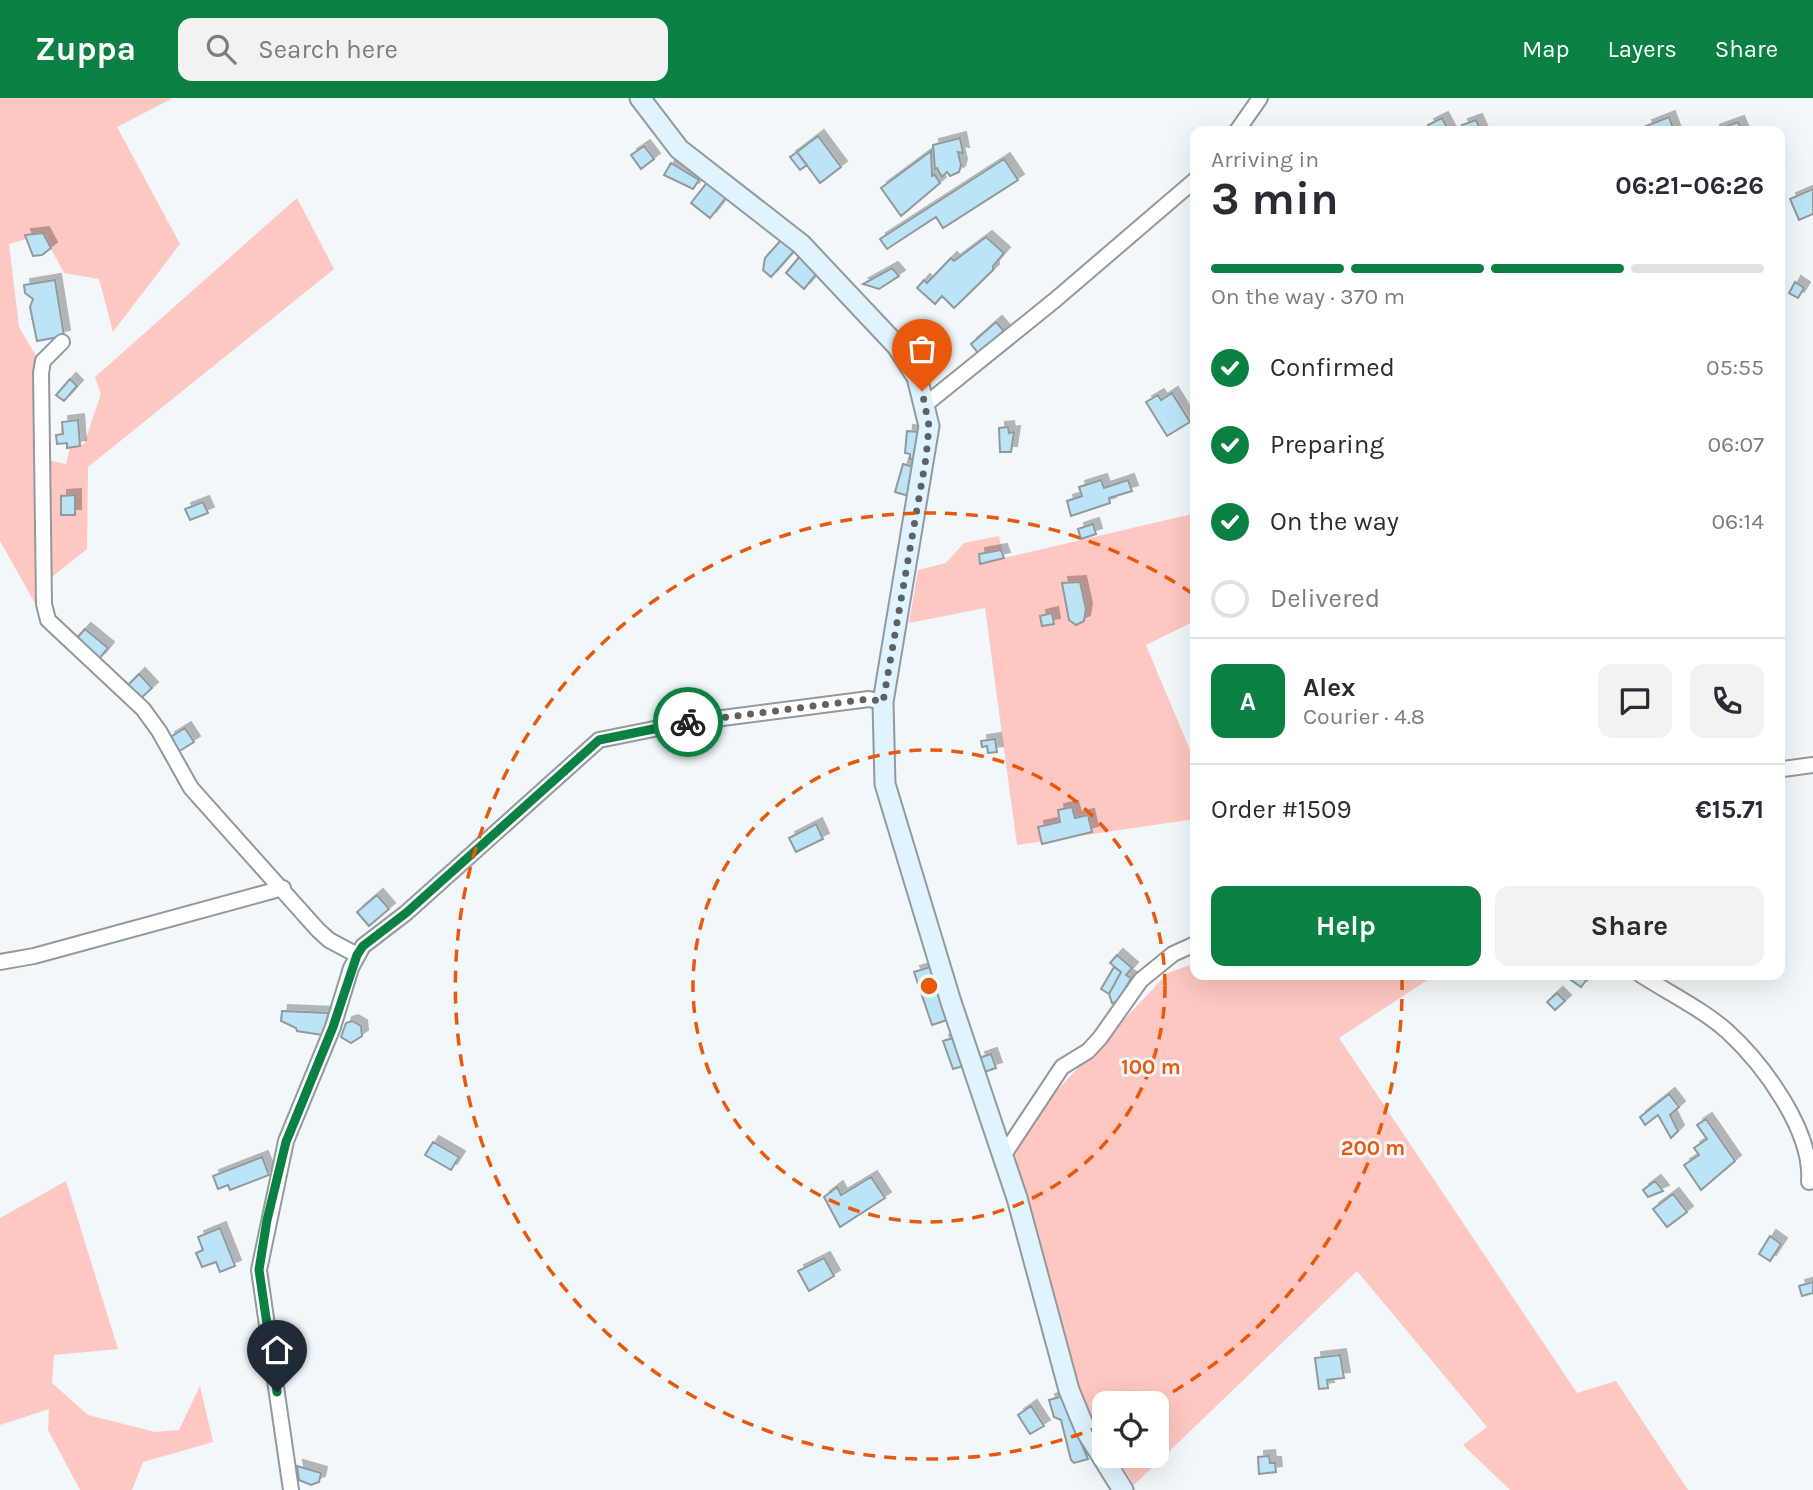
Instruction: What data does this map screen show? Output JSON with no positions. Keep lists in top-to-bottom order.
{
  "page": {
    "header": "Zuppa",
    "search": "Search here",
    "nav": ["Map", "Layers", "Share"],
    "heading": ["3 min", "Arriving in", "06:21–06:26"],
    "panel": [
      "Alex",
      "Courier · 4.8",
      "Order #1509",
      "€15.71"
    ],
    "bar": "On the way · 370 m",
    "list": [
      ["Confirmed", "05:55"],
      ["Preparing", "06:07"],
      ["On the way", "06:14"],
      "Delivered"
    ],
    "round": "A",
    "buttons": ["Help", "Share"]
  },
  "rings": ["100 m", "200 m"]
}
